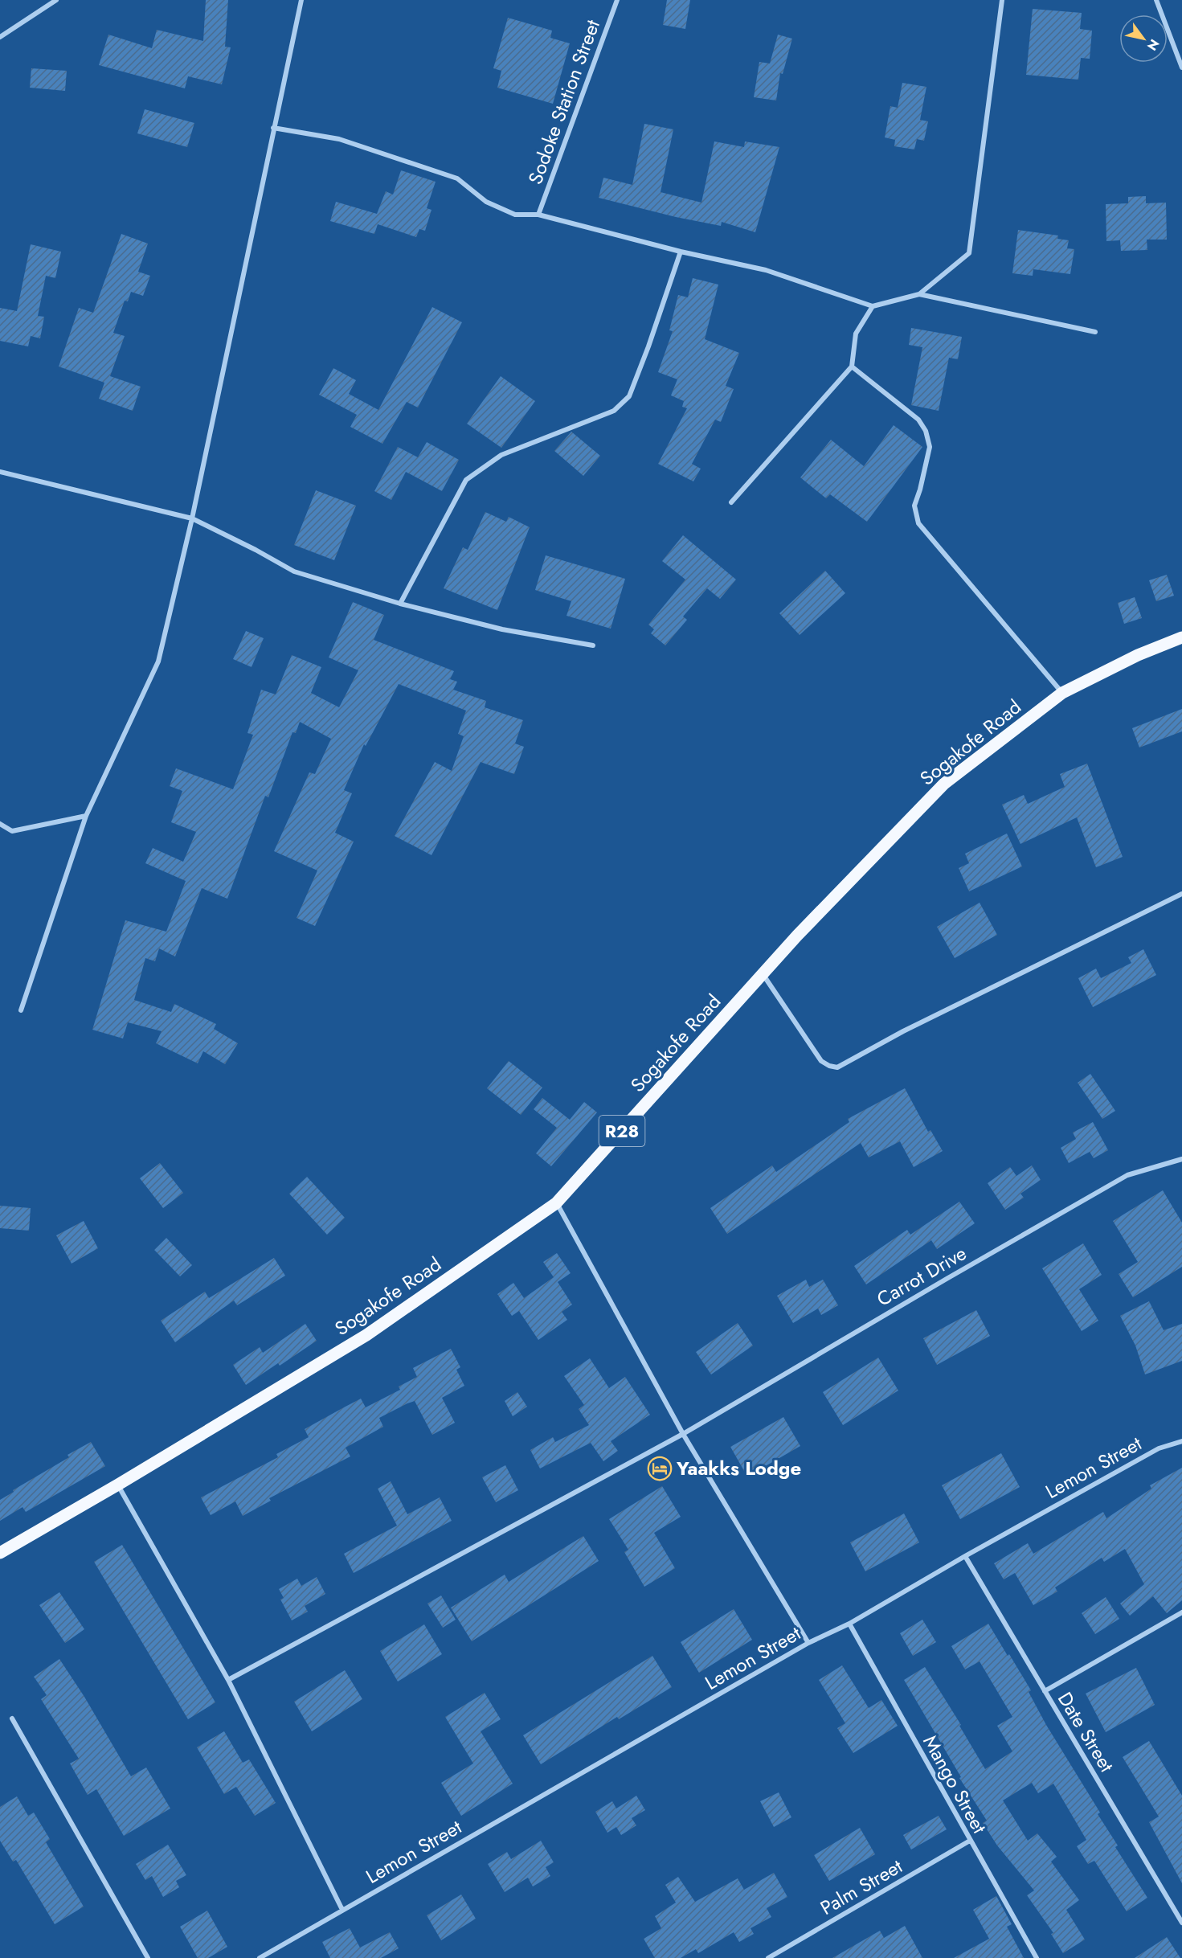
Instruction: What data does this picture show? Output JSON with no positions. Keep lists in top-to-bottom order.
{
  "streets": {
    "main road": ["Sogakofe Road", "R28"],
    "street": [
      "Sodoke Station Street",
      "Carrot Drive",
      "Lemon Street",
      "Date Street",
      "Mango Street",
      "Palm Street"
    ]
  },
  "crossings": [
    ["Lemon Street", "Date Street"],
    ["Lemon Street", "Mango Street"],
    ["Mango Street", "Palm Street"]
  ],
  "places": {
    "hotel": ["Yaakks Lodge"]
  },
  "north": "bottom right"
}
